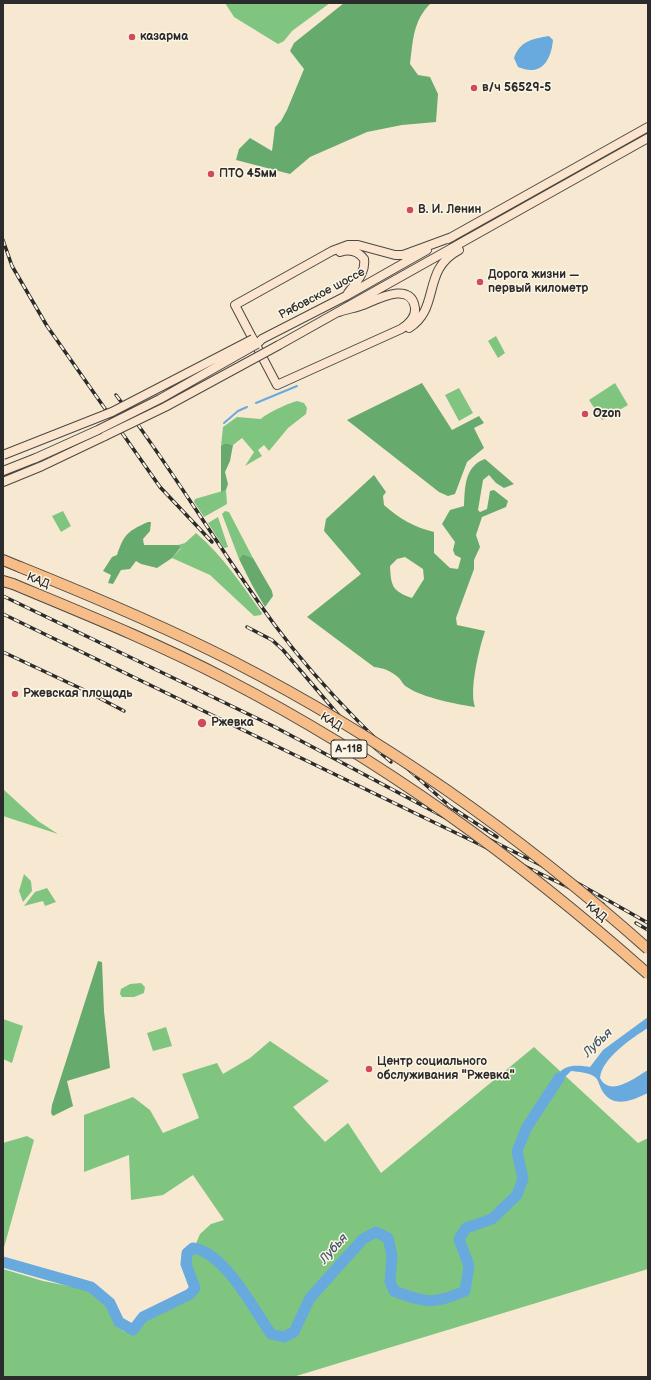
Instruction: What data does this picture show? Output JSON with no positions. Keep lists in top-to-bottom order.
{
  "streets": {
    "highway": ["КАД", "А-118"],
    "main road": ["Рябовское шоссе"]
  },
  "water": ["Лубья"],
  "places": [
    "казарма",
    "в/ч 56529-5",
    "ПТО 45мм",
    "В. И. Ленин",
    "Дорога жизни — первый километр",
    "Ozon",
    "Ржевская площадь",
    "Ржевка",
    "Центр социального обслуживания \"Ржевка\""
  ]
}
